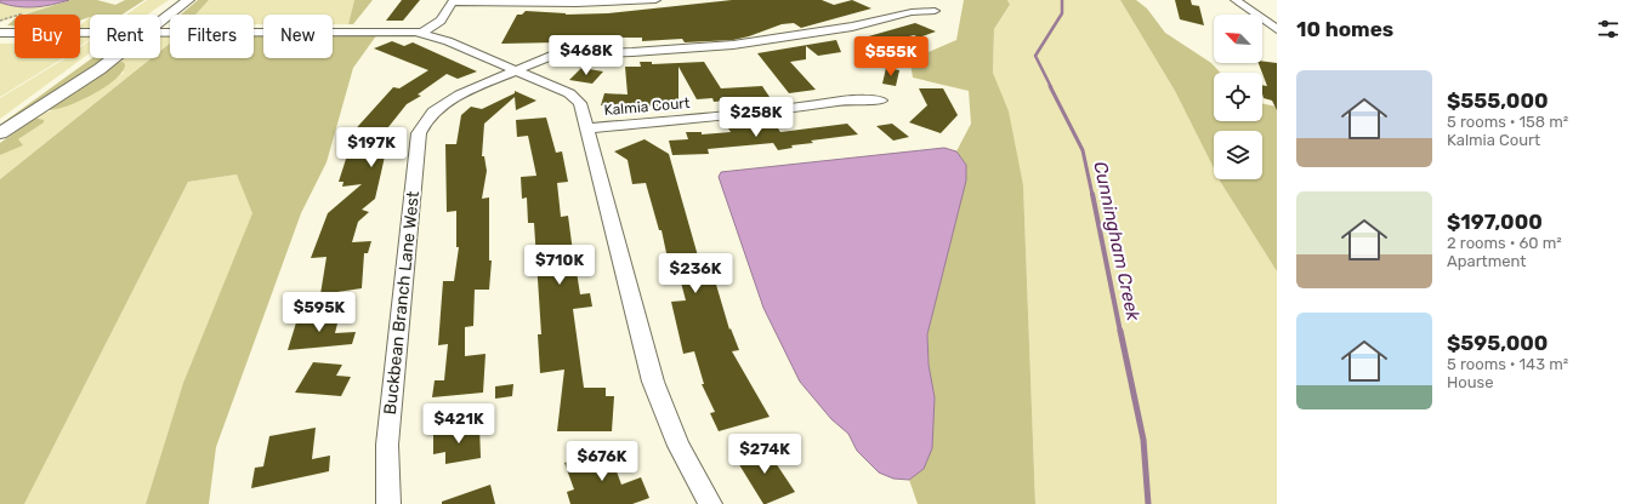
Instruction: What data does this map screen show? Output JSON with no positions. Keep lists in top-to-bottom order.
{
  "streets": {
    "street": ["Kalmia Court", "Buckbean Branch Lane West"]
  },
  "water": ["Cunningham Creek"],
  "north": "top left",
  "page": {
    "heading": "10 homes",
    "chip": [
      "Buy",
      "Rent",
      "Filters",
      "New"
    ],
    "price": [
      "$468K",
      "$555K",
      "$258K",
      "$197K",
      "$710K",
      "$236K",
      "$595K",
      "$421K",
      "$274K",
      "$676K"
    ],
    "list": [
      {
        "name": "$555,000",
        "note": "5 rooms · 158 m² · Kalmia Court"
      },
      {
        "name": "$197,000",
        "note": "2 rooms · 60 m² · Apartment"
      },
      {
        "name": "$595,000",
        "note": "5 rooms · 143 m² · House"
      }
    ]
  }
}
